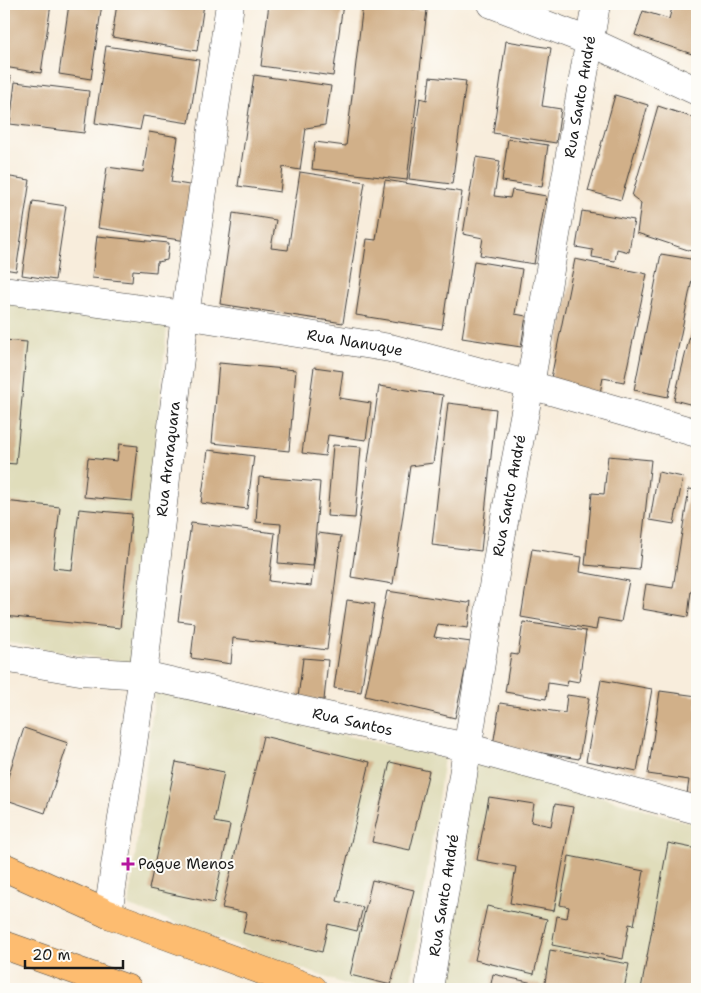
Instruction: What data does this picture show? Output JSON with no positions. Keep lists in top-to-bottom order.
{
  "streets": {
    "street": [
      "Rua Santo André",
      "Rua Nanuque",
      "Rua Araraquara",
      "Rua Santos"
    ]
  },
  "crossings": [
    ["Rua Santo André", "Rua Nanuque"],
    ["Rua Santo André", "Rua Santos"],
    ["Rua Nanuque", "Rua Araraquara"],
    ["Rua Araraquara", "Rua Santos"]
  ],
  "places": {
    "health": ["Pague Menos"]
  },
  "scale_bar": "20 m"
}
